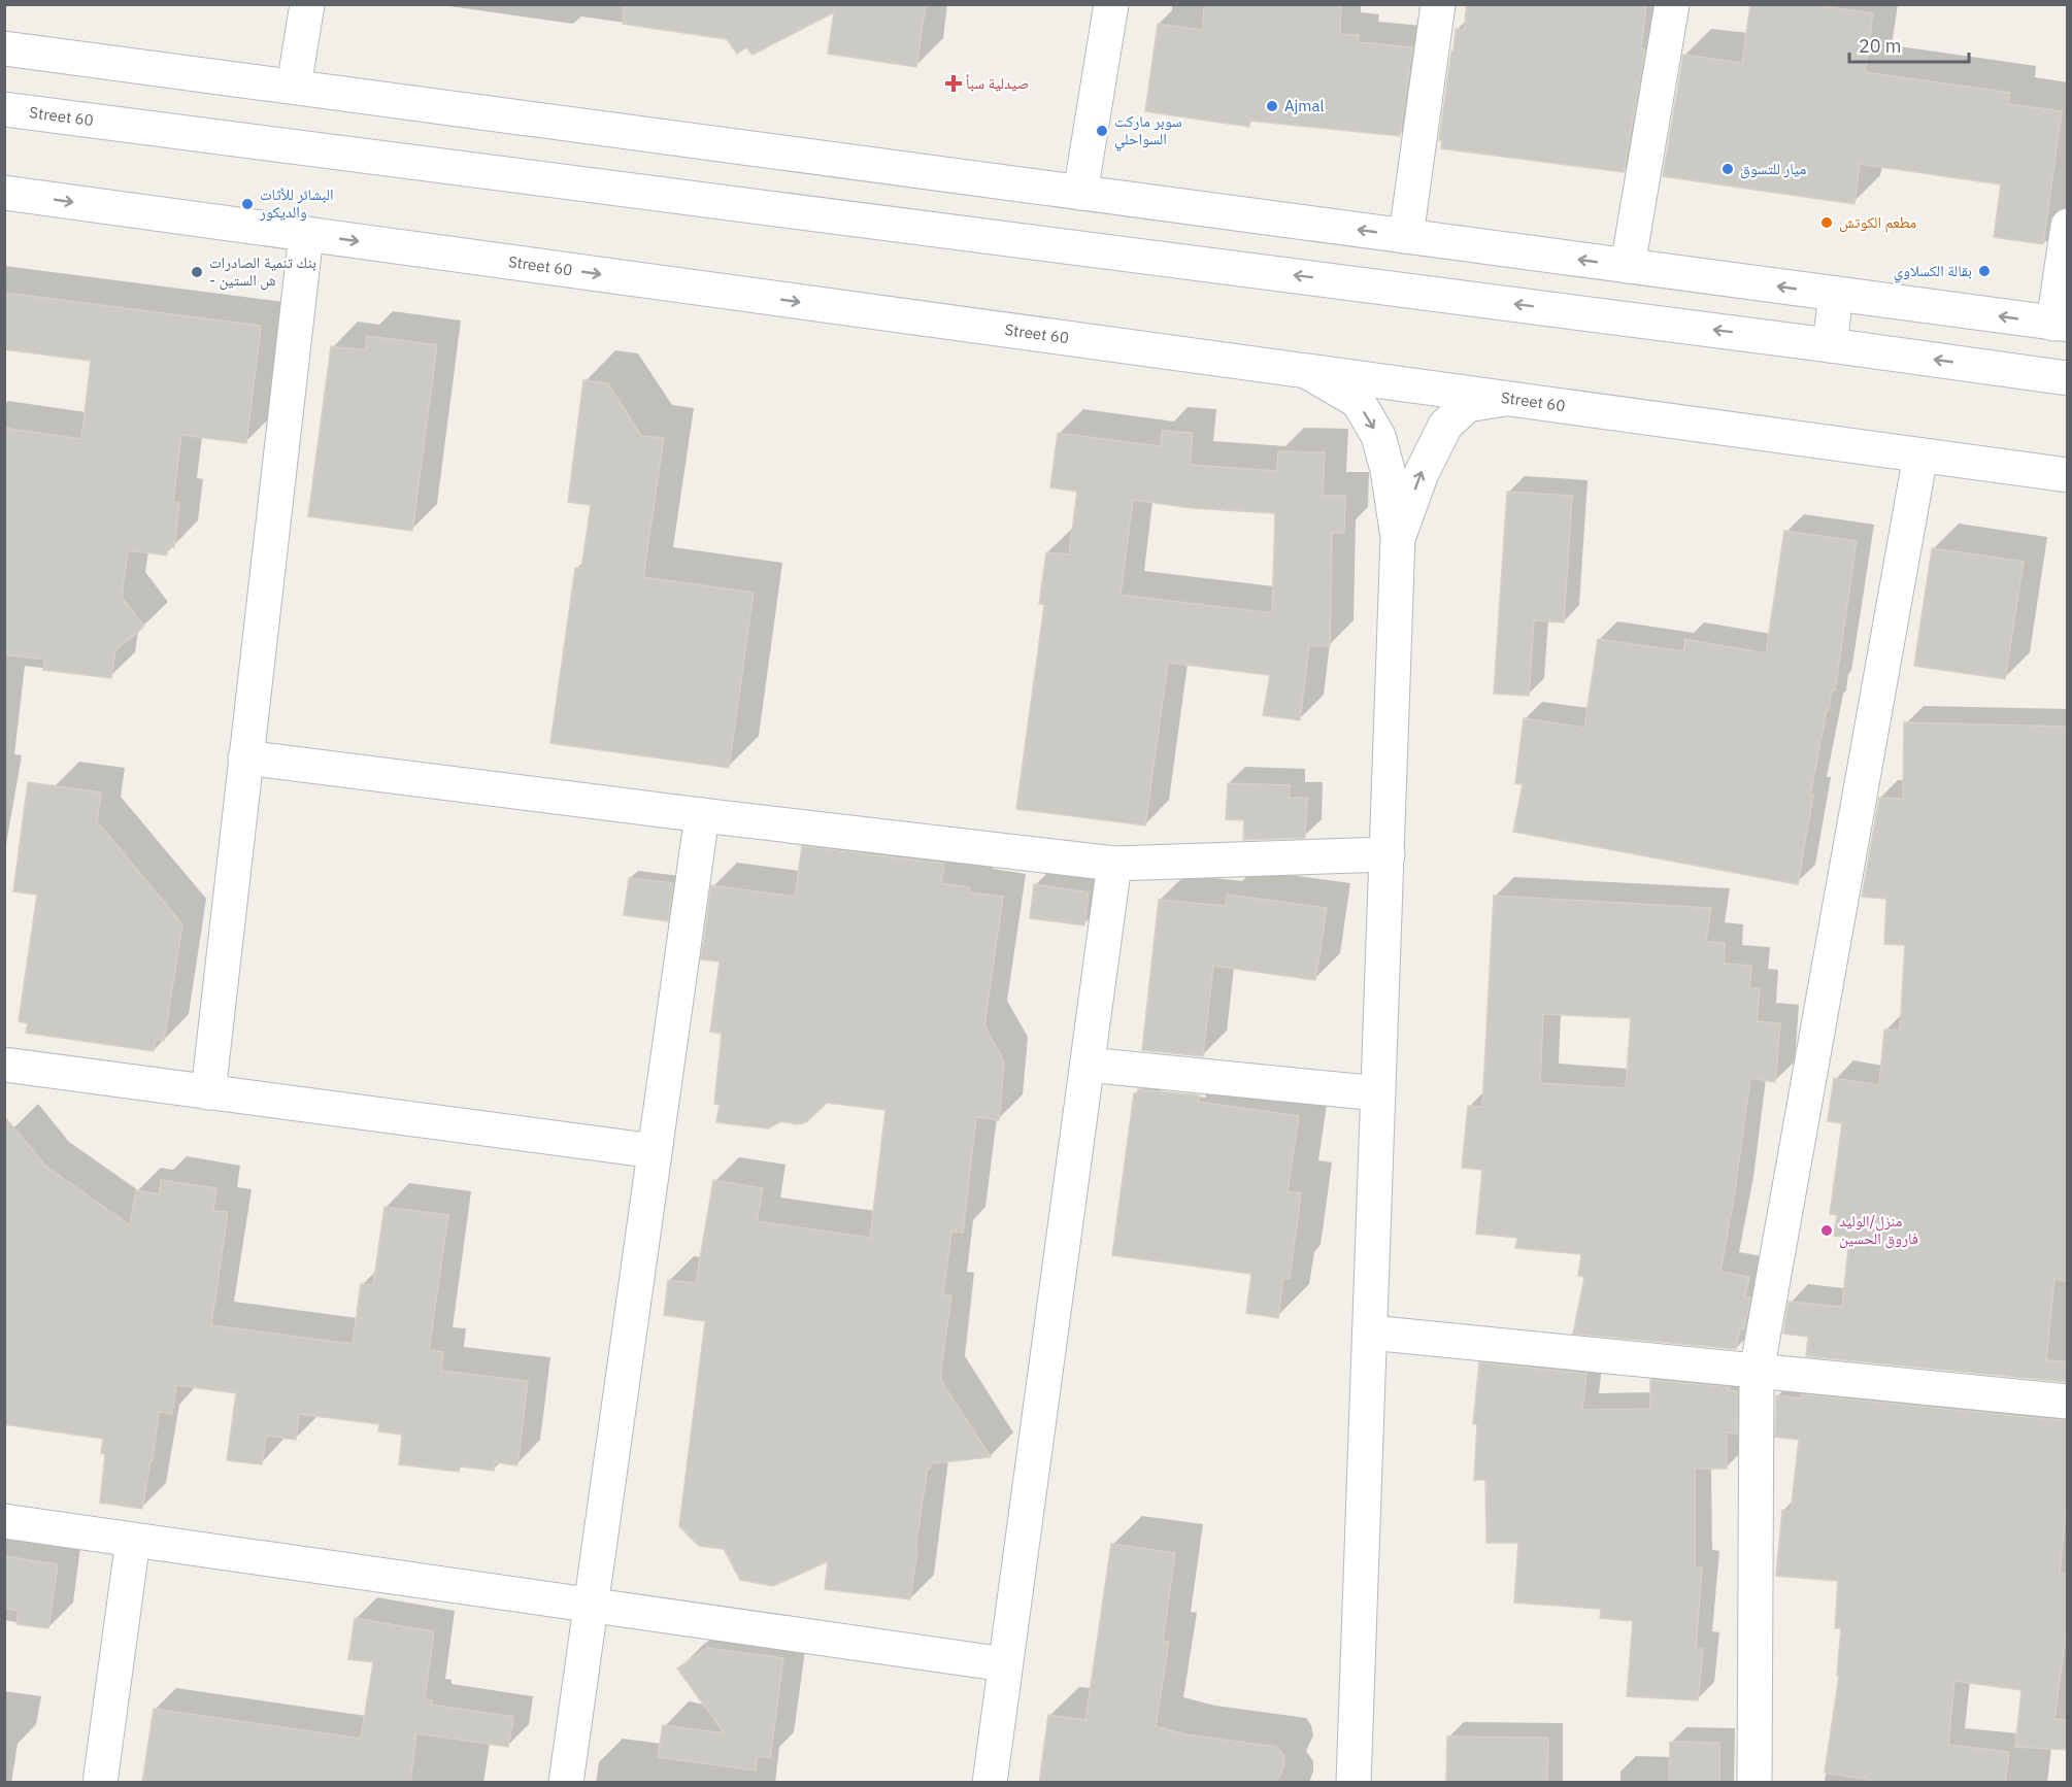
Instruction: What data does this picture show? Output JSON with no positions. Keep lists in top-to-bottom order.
{
  "streets": {
    "street": ["Street 60"]
  },
  "places": {
    "health": ["صيدلية سبأ"],
    "other": [
      "Ajmal",
      "سوبر ماركت السواحلي",
      "ميار للتسوق",
      "البشائر للأثات والديكور",
      "مطعم الكوتش",
      "بقالة الكسلاوي",
      "بنك تنمية الصادرات - ش الستين",
      "منزل/الوليد فاروق الحسين"
    ]
  },
  "scale_bar": "20 m"
}
